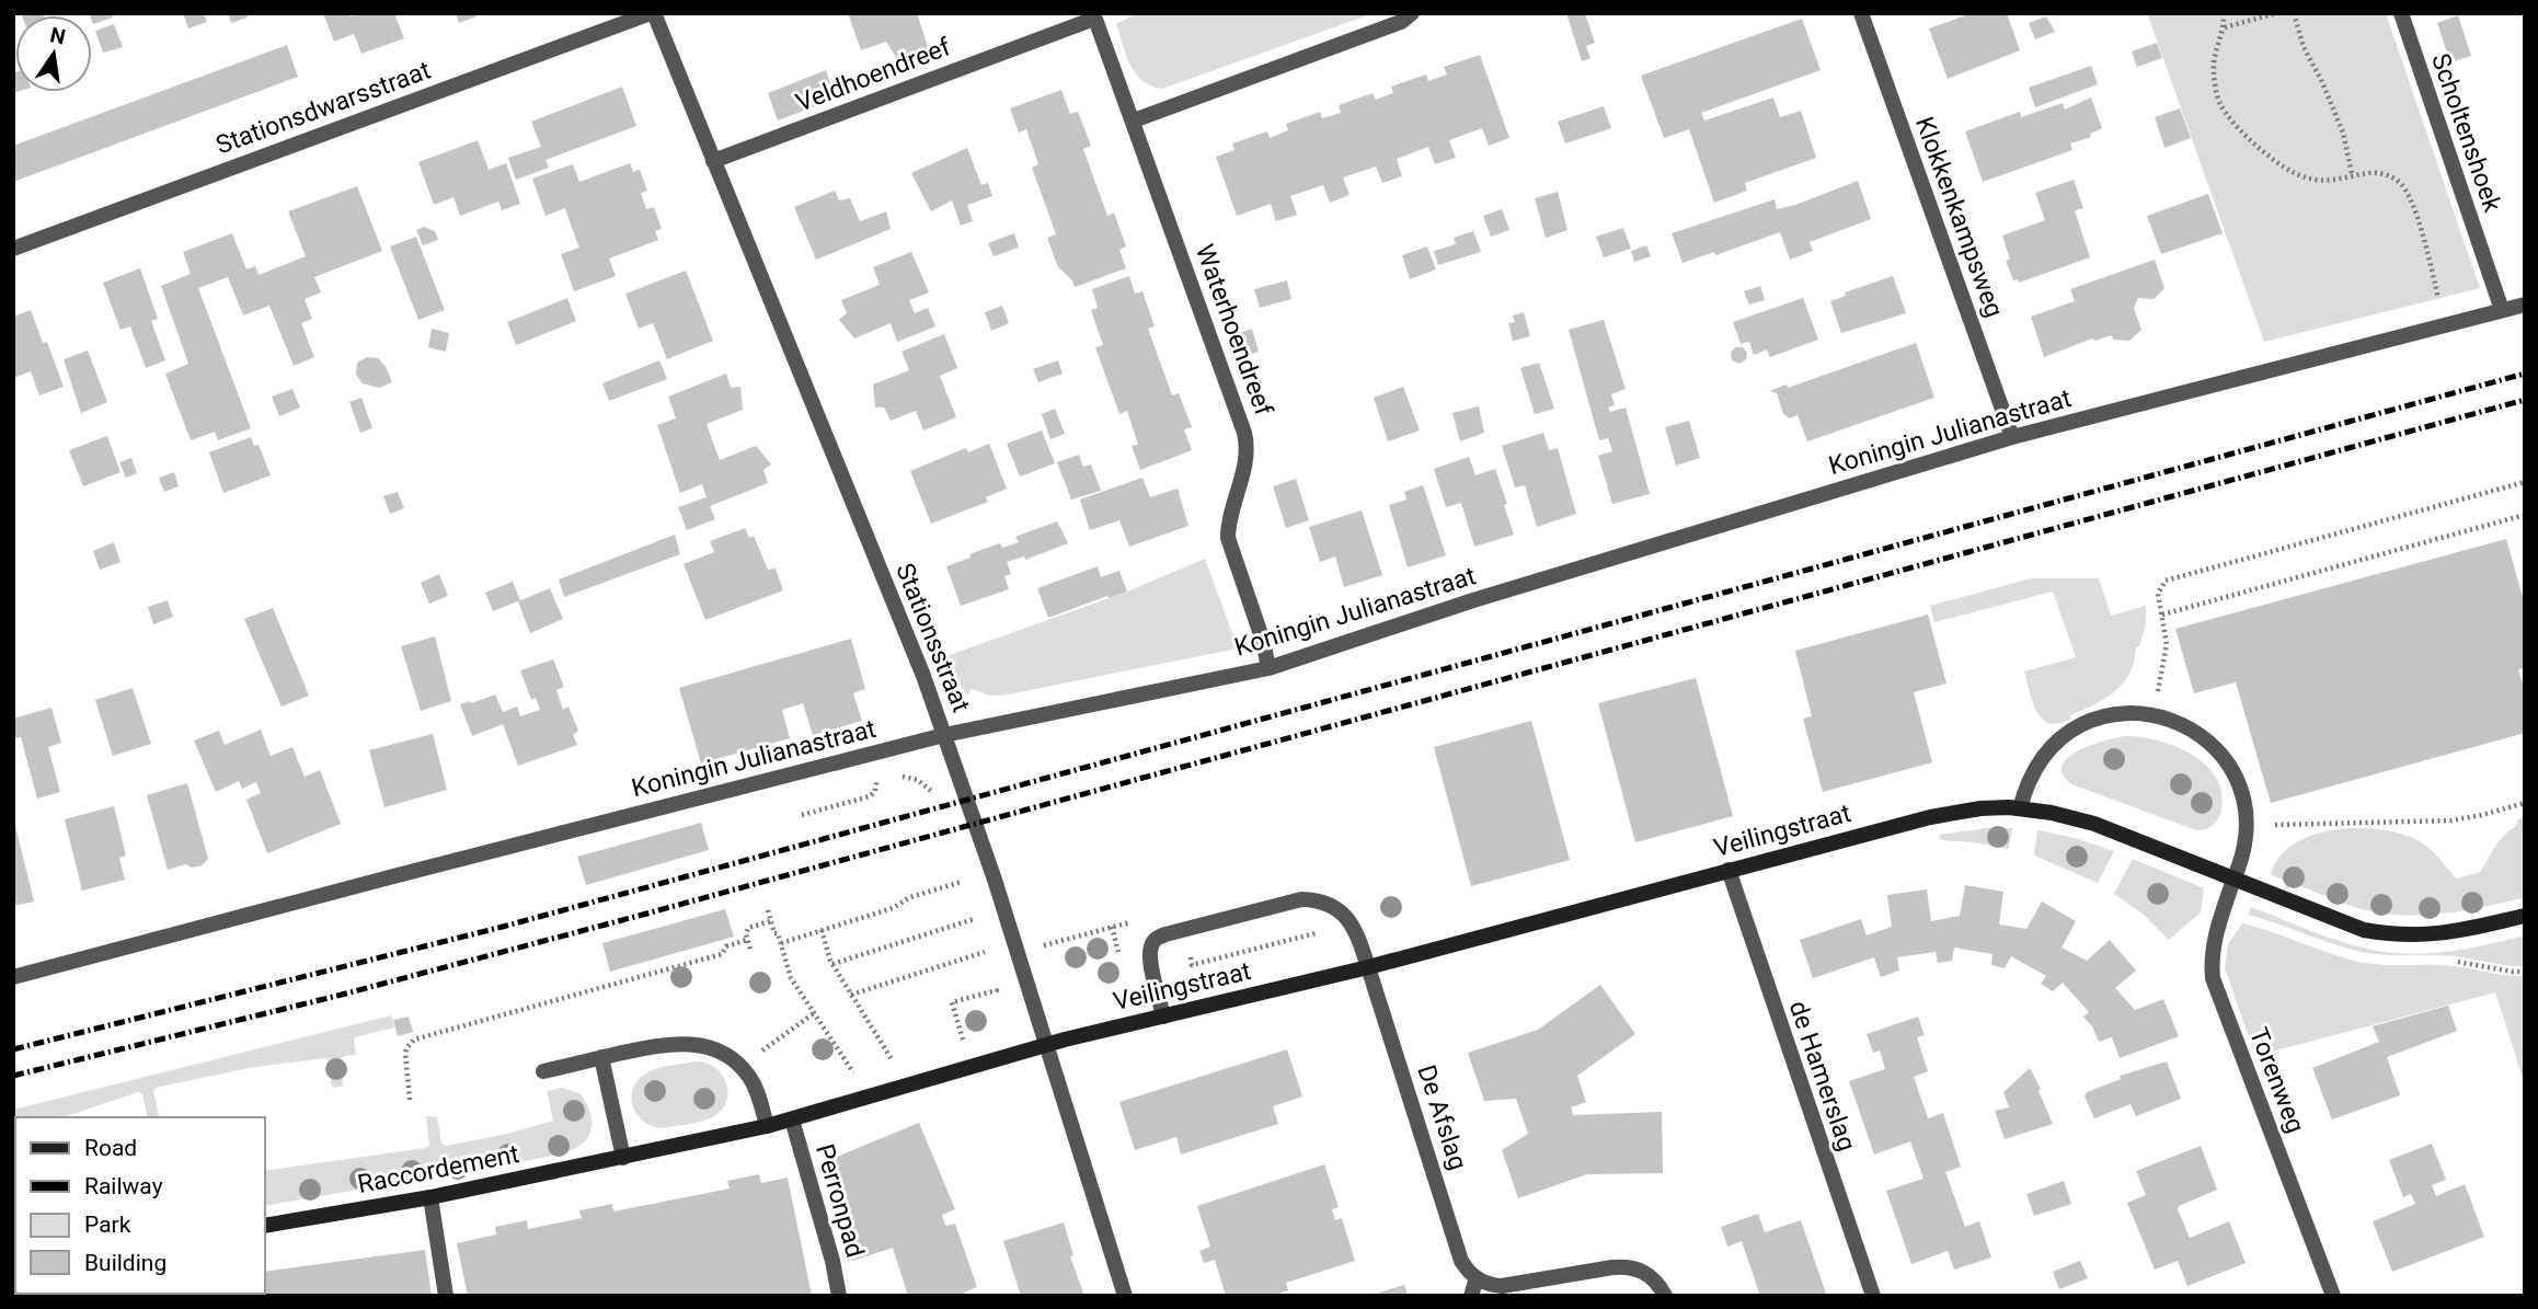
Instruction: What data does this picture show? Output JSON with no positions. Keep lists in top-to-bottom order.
{
  "streets": {
    "street": [
      "Veldhoendreef",
      "Stationsdwarsstraat",
      "Scholtenshoek",
      "Klokkenkampsweg",
      "Waterhoendreef",
      "Koningin Julianastraat",
      "Stationsstraat",
      "Veilingstraat",
      "de Hamerslag",
      "Torenweg",
      "De Afslag",
      "Raccordement",
      "Perronpad"
    ]
  },
  "crossings": [
    ["Veldhoendreef", "Waterhoendreef"],
    ["Veldhoendreef", "Stationsstraat"],
    ["Stationsdwarsstraat", "Stationsstraat"],
    ["Scholtenshoek", "Koningin Julianastraat"],
    ["Klokkenkampsweg", "Koningin Julianastraat"],
    ["Waterhoendreef", "Koningin Julianastraat"],
    ["Koningin Julianastraat", "Stationsstraat"],
    ["Stationsstraat", "Veilingstraat"],
    ["Stationsstraat", "Raccordement"],
    ["Veilingstraat", "de Hamerslag"],
    ["Veilingstraat", "Torenweg"],
    ["Veilingstraat", "De Afslag"],
    ["Veilingstraat", "Raccordement"],
    ["Raccordement", "Perronpad"]
  ],
  "legend": [
    "Road",
    "Railway",
    "Park",
    "Building"
  ],
  "north": "top"
}
